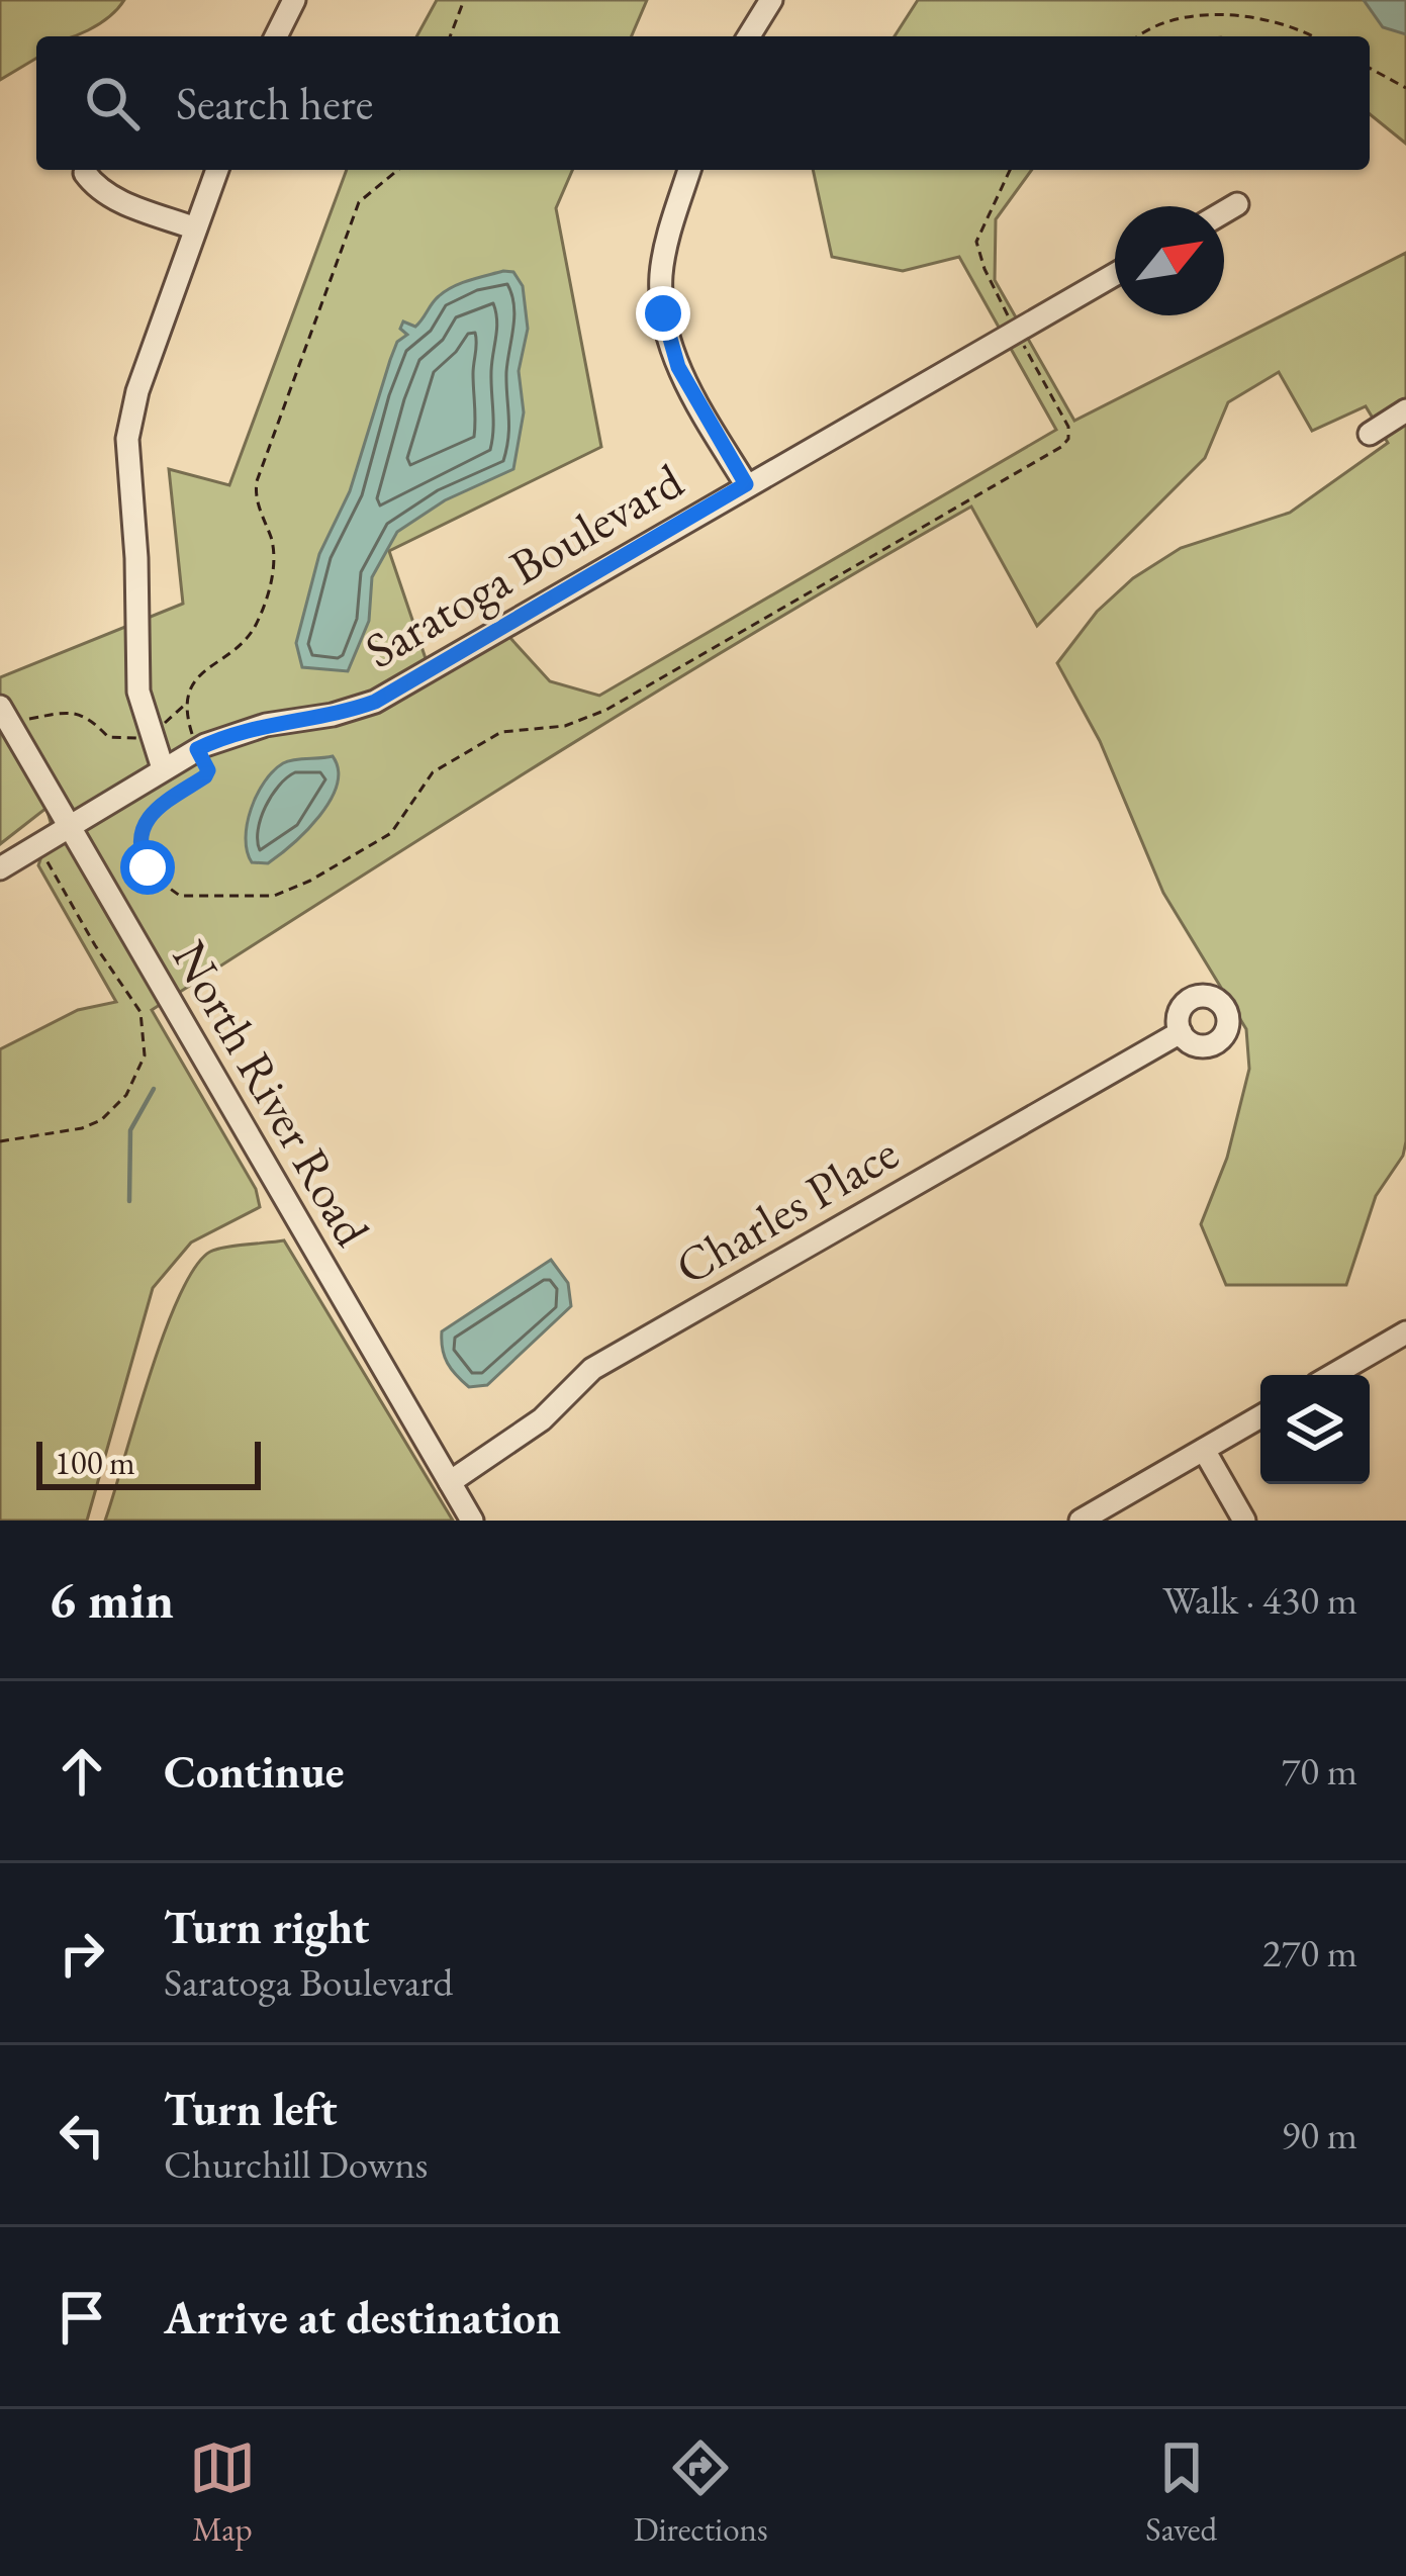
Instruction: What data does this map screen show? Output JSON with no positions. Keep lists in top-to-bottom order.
{
  "streets": {
    "street": ["Saratoga Boulevard", "North River Road", "Charles Place"]
  },
  "crossings": [
    ["Saratoga Boulevard", "North River Road"],
    ["North River Road", "Charles Place"]
  ],
  "scale_bar": "100 m",
  "north": "top right",
  "page": {
    "search": "Search here",
    "scale": "100 m",
    "heading": ["6 min", "Walk · 430 m"],
    "list": [
      ["Continue", "70 m"],
      ["Turn right", "Saratoga Boulevard", "270 m"],
      ["Turn left", "Churchill Downs", "90 m"],
      "Arrive at destination"
    ],
    "nav": ["Map", "Directions", "Saved"]
  }
}
